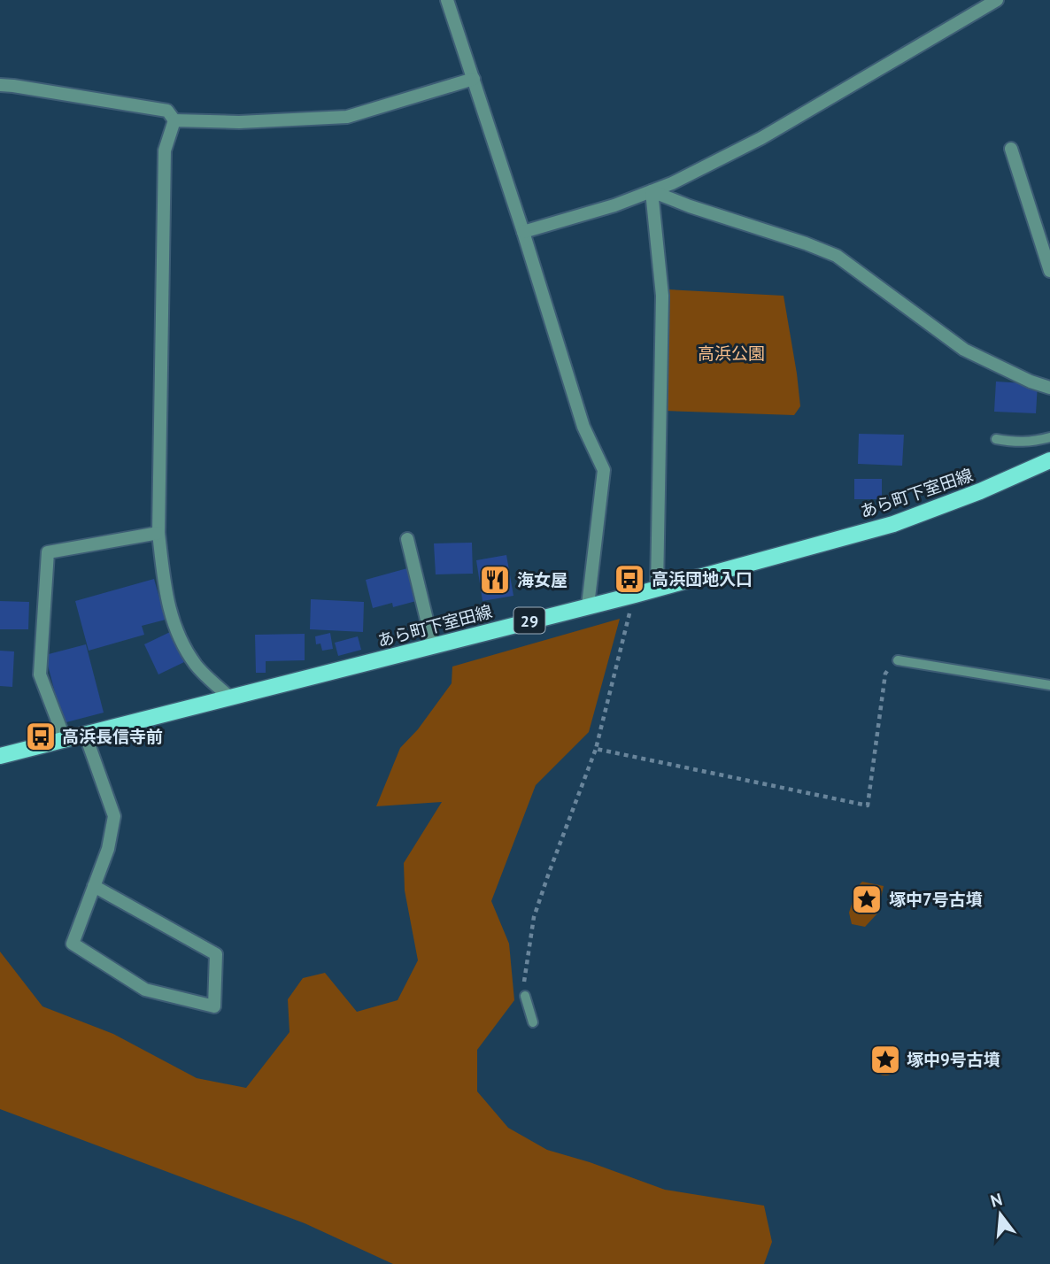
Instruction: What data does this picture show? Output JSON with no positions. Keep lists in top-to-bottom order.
{
  "streets": {
    "main road": ["あら町下室田線", "29"]
  },
  "parks": ["高浜公園"],
  "places": {
    "bus stop": ["高浜団地入口", "高浜長信寺前"],
    "restaurant": ["海女屋"],
    "place": ["塚中7号古墳", "塚中9号古墳"]
  },
  "north": "top"
}
